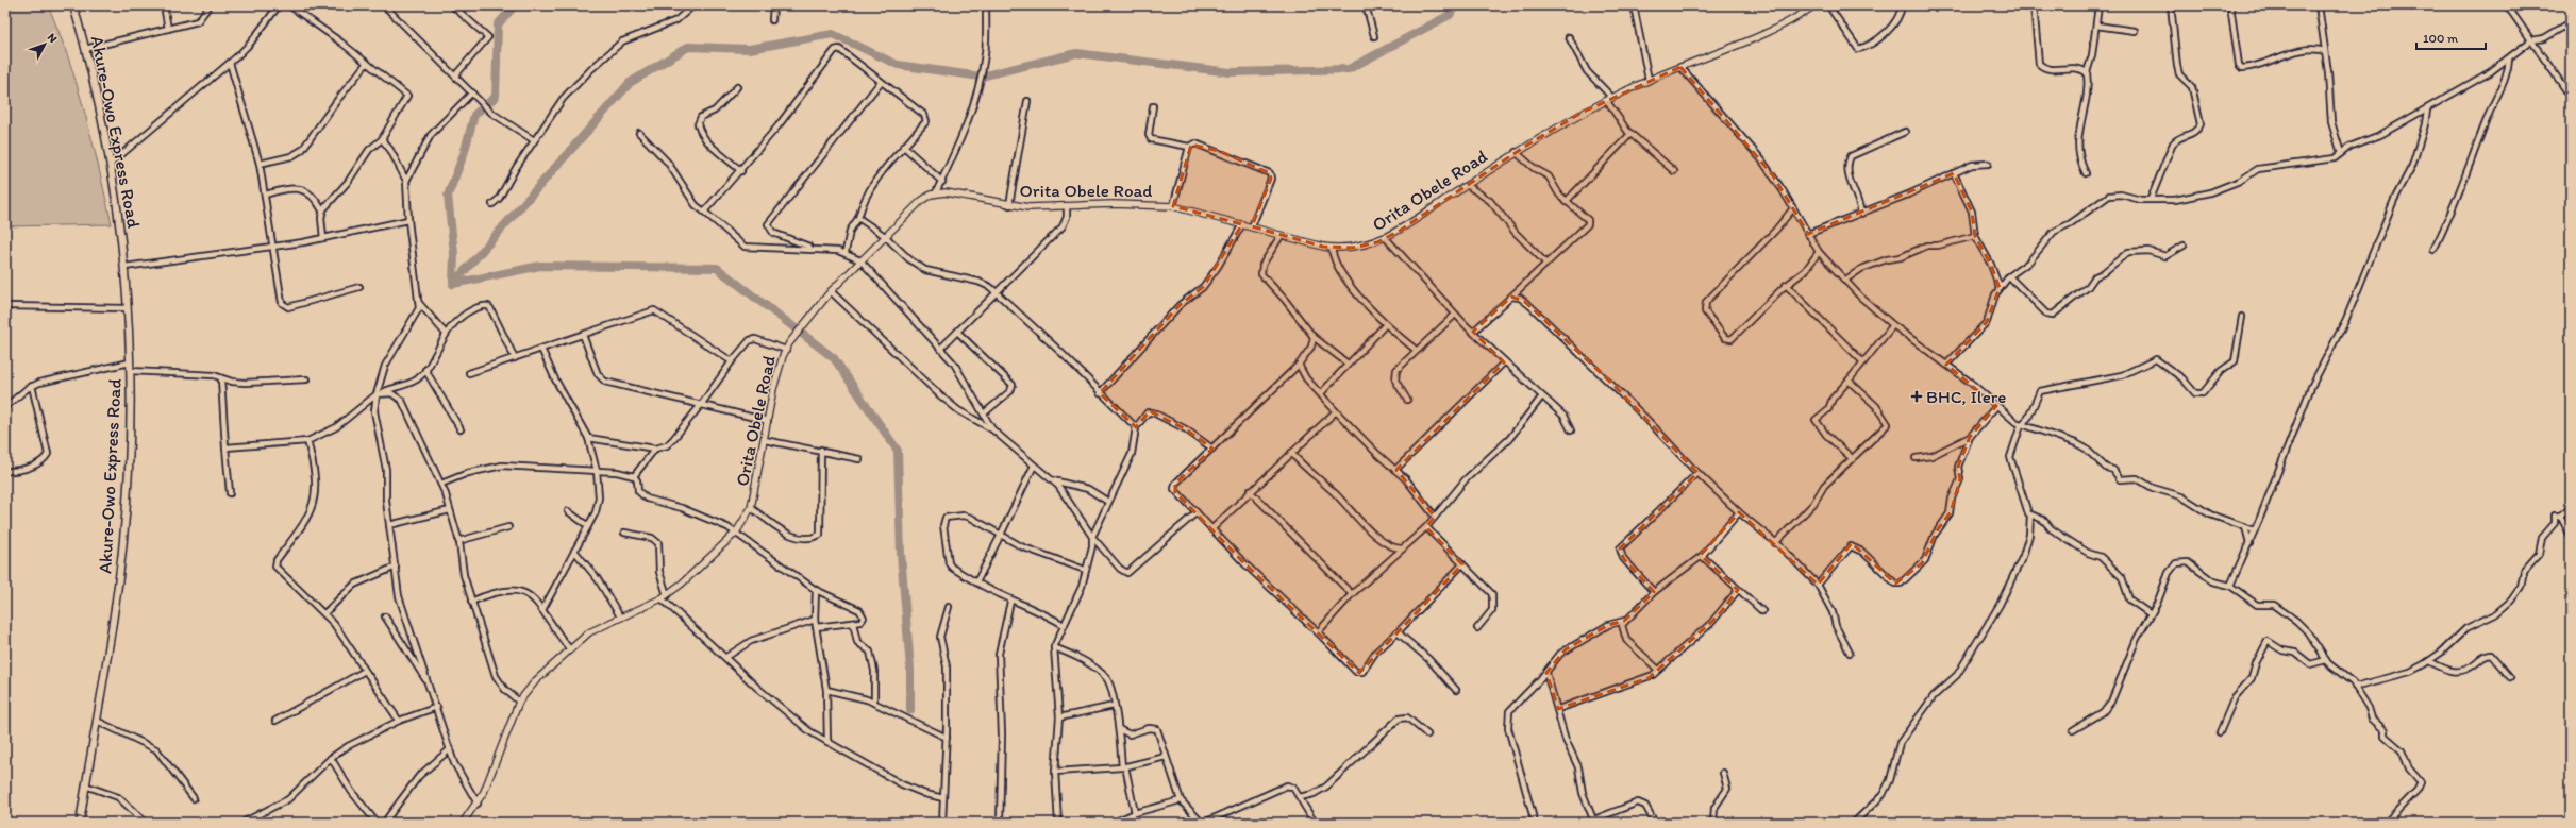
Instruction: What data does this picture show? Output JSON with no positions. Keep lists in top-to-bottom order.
{
  "streets": {
    "highway": ["Akure-Owo Express Road"],
    "main road": ["Orita Obele Road"]
  },
  "places": {
    "health": ["BHC, Ilere"]
  },
  "scale_bar": "100 m",
  "north": "top right"
}
